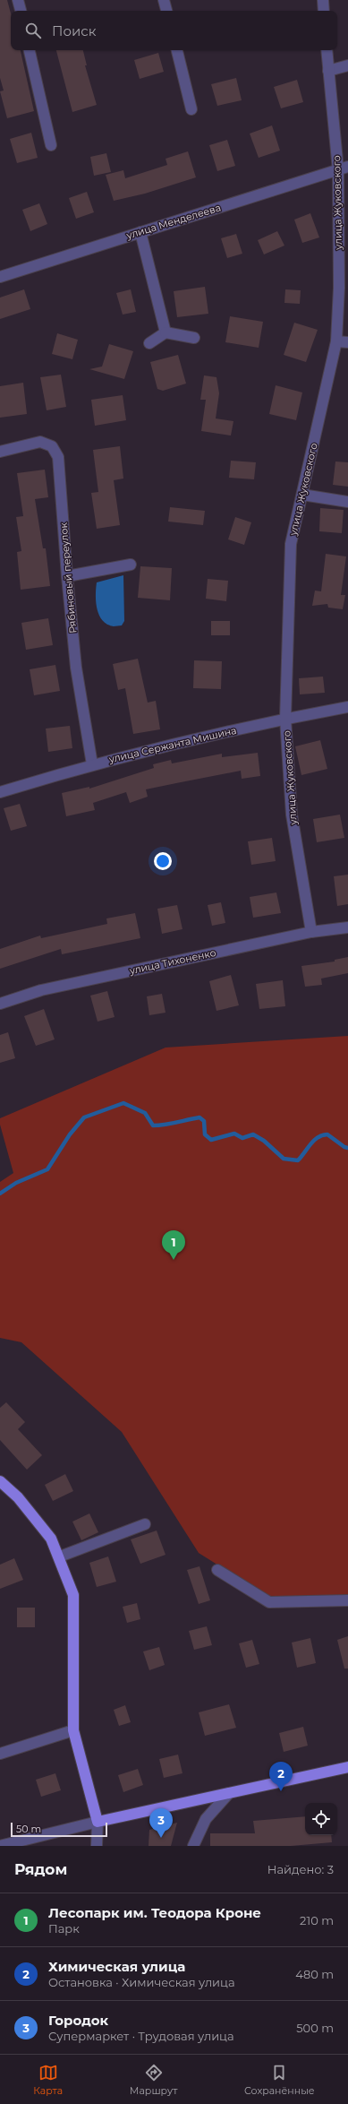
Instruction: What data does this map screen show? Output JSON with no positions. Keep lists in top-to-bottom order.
{
  "streets": {
    "street": [
      "улица Жуковского",
      "улица Менделеева",
      "Рябиновый переулок",
      "улица Сержанта Мишина",
      "улица Тихоненко"
    ]
  },
  "crossings": [
    ["улица Жуковского", "улица Менделеева"],
    ["улица Жуковского", "улица Сержанта Мишина"],
    ["улица Жуковского", "улица Тихоненко"],
    ["Рябиновый переулок", "улица Сержанта Мишина"]
  ],
  "scale_bar": "50 m",
  "page": {
    "search": "Поиск",
    "pins": ["1", "2", "3"],
    "scale": "50 m",
    "heading": ["Рядом", "Найдено: 3"],
    "list": [
      {
        "mark": "1",
        "name": "Лесопарк им. Теодора Кроне",
        "note": "Парк",
        "value": "210 m"
      },
      {
        "mark": "2",
        "name": "Химическая улица",
        "note": "Остановка · Химическая улица",
        "value": "480 m"
      },
      {
        "mark": "3",
        "name": "Городок",
        "note": "Супермаркет · Трудовая улица",
        "value": "500 m"
      }
    ],
    "nav": ["Карта", "Маршрут", "Сохранённые"]
  }
}
